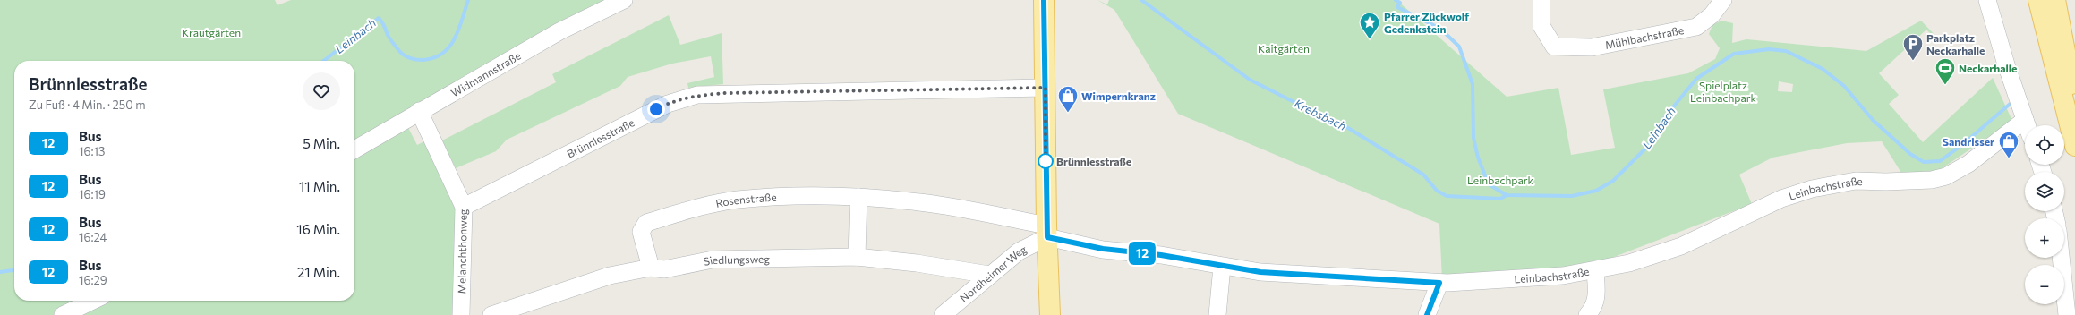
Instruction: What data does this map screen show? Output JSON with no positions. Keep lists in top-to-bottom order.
{
  "streets": {
    "street": [
      "Mühlbachstraße",
      "Widmannstraße",
      "Brünnlesstraße",
      "Leinbachstraße",
      "Rosenstraße",
      "Melanchthonweg",
      "Siedlungsweg",
      "Nordheimer Weg"
    ]
  },
  "crossings": [
    ["Widmannstraße", "Melanchthonweg"],
    ["Brünnlesstraße", "Melanchthonweg"],
    ["Leinbachstraße", "Rosenstraße"],
    ["Leinbachstraße", "Nordheimer Weg"],
    ["Rosenstraße", "Siedlungsweg"],
    ["Rosenstraße", "Nordheimer Weg"],
    ["Siedlungsweg", "Nordheimer Weg"]
  ],
  "water": ["Leinbach", "Krebsbach"],
  "parks": [
    "Krautgärten",
    "Kaitgärten",
    "Spielplatz Leinbachpark",
    "Leinbachpark"
  ],
  "places": {
    "place": ["Pfarrer Zückwolf Gedenkstein"],
    "parking": ["Parkplatz Neckarhalle"],
    "sports": ["Neckarhalle"],
    "shop": ["Wimpernkranz", "Sandrisser"],
    "other": ["Brünnlesstraße"]
  },
  "lines": ["bus line 12"],
  "page": {
    "on_map": "12",
    "heading": ["Brünnlesstraße", "Zu Fuß · 4 Min. · 250 m"],
    "list": [
      {
        "mark": "12",
        "name": "Bus",
        "note": "16:13",
        "value": "5 Min."
      },
      {
        "mark": "12",
        "name": "Bus",
        "note": "16:19",
        "value": "11 Min."
      },
      {
        "mark": "12",
        "name": "Bus",
        "note": "16:24",
        "value": "16 Min."
      },
      {
        "mark": "12",
        "name": "Bus",
        "note": "16:29",
        "value": "21 Min."
      }
    ],
    "map_buttons": ["+", "−"]
  }
}
